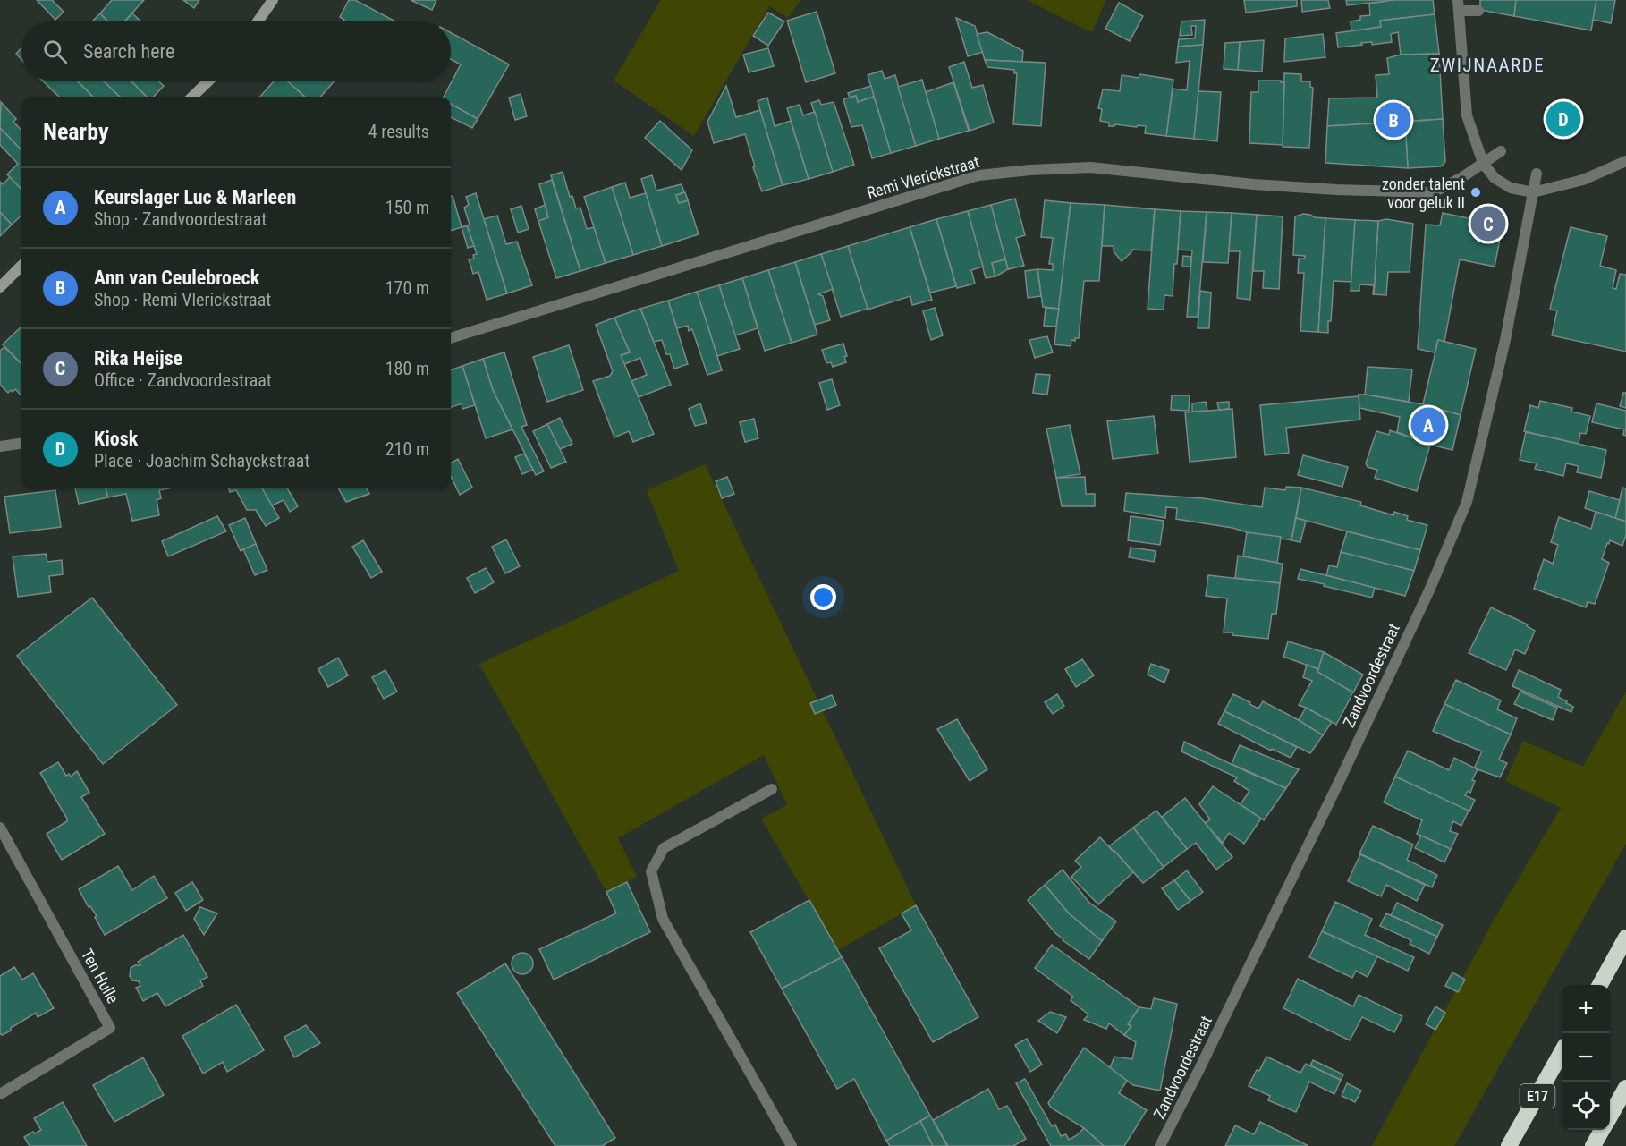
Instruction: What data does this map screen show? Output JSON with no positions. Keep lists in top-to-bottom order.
{
  "streets": {
    "highway": ["E17"],
    "street": ["Remi Vlerickstraat", "Zandvoordestraat", "Ten Hulle"]
  },
  "districts": ["ZWIJNAARDE"],
  "places": ["zonder talent voor geluk II"],
  "page": {
    "search": "Search here",
    "heading": ["Nearby", "4 results"],
    "pins": [
      "D",
      "B",
      "C",
      "A"
    ],
    "list": [
      {
        "mark": "A",
        "name": "Keurslager Luc & Marleen",
        "note": "Shop · Zandvoordestraat",
        "value": "150 m"
      },
      {
        "mark": "B",
        "name": "Ann van Ceulebroeck",
        "note": "Shop · Remi Vlerickstraat",
        "value": "170 m"
      },
      {
        "mark": "C",
        "name": "Rika Heijse",
        "note": "Office · Zandvoordestraat",
        "value": "180 m"
      },
      {
        "mark": "D",
        "name": "Kiosk",
        "note": "Place · Joachim Schayckstraat",
        "value": "210 m"
      }
    ],
    "map_buttons": ["+", "−"]
  }
}
